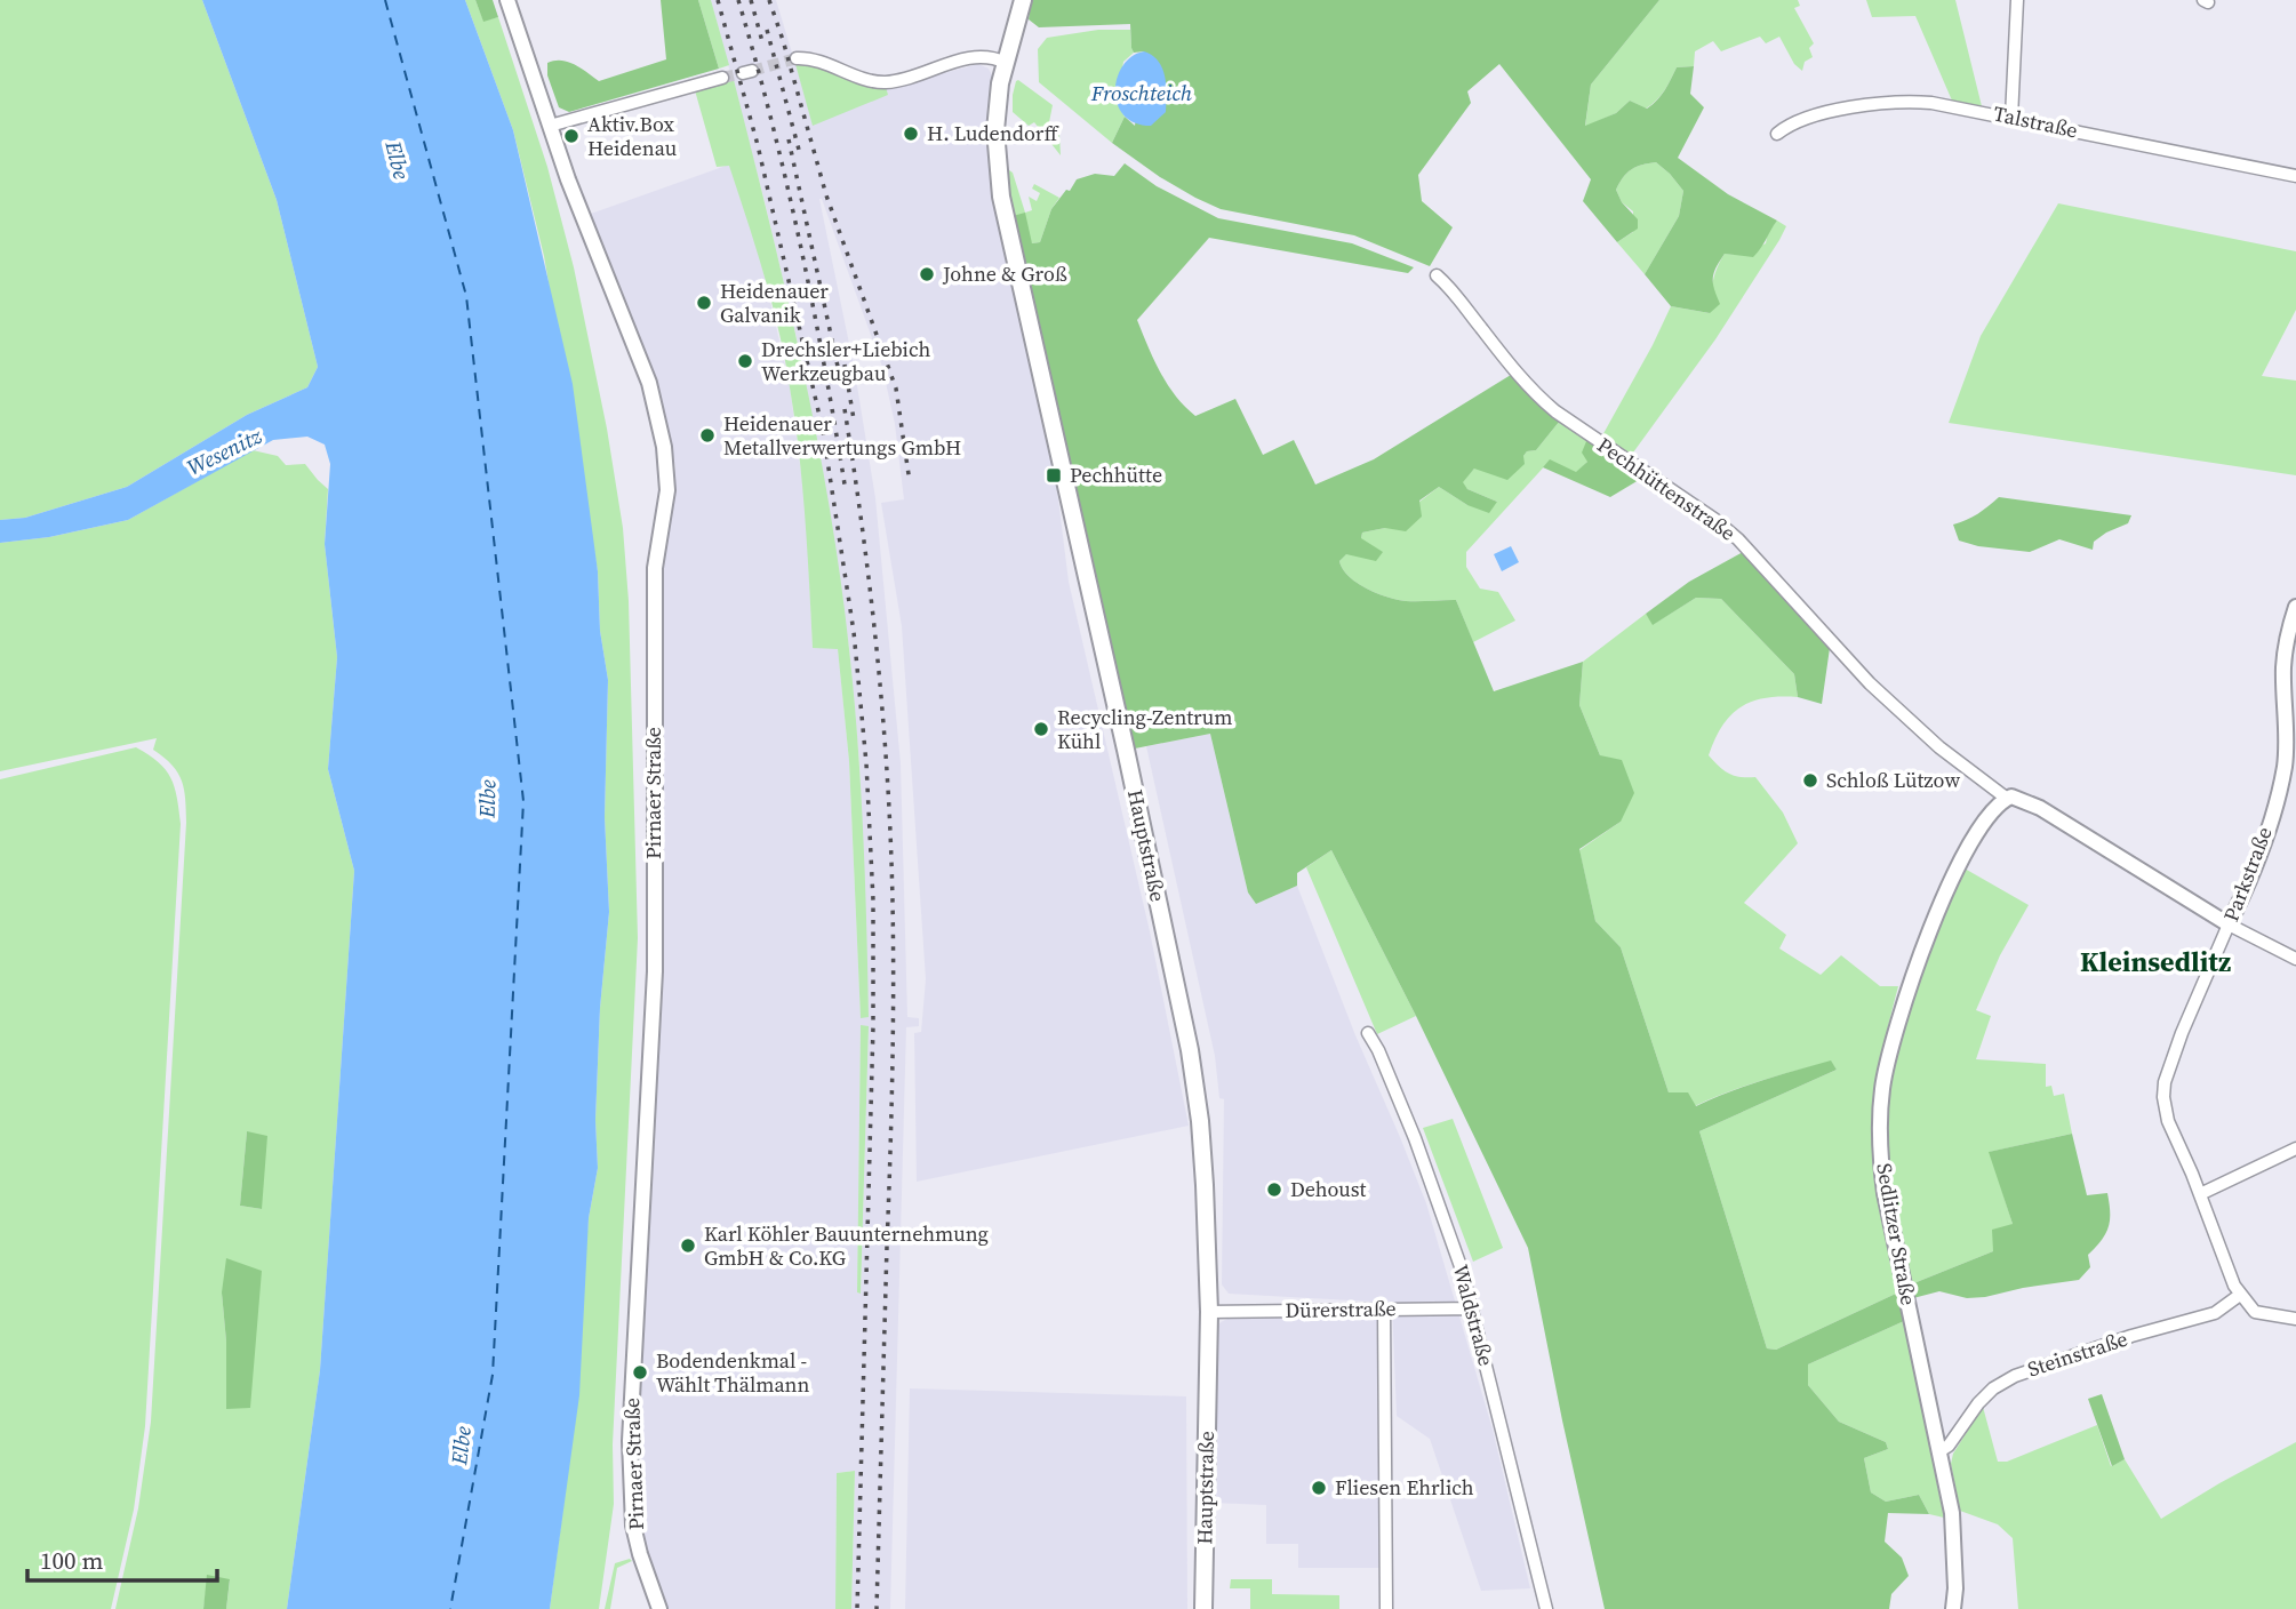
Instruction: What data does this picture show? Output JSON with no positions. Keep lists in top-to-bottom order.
{
  "streets": {
    "main road": ["Hauptstraße"],
    "street": [
      "Talstraße",
      "Pechhüttenstraße",
      "Pirnaer Straße",
      "Parkstraße",
      "Sedlitzer Straße",
      "Dürerstraße",
      "Waldstraße",
      "Steinstraße"
    ]
  },
  "crossings": [
    ["Pechhüttenstraße", "Parkstraße"],
    ["Pechhüttenstraße", "Sedlitzer Straße"],
    ["Hauptstraße", "Dürerstraße"],
    ["Parkstraße", "Steinstraße"],
    ["Sedlitzer Straße", "Steinstraße"],
    ["Dürerstraße", "Waldstraße"]
  ],
  "districts": ["Kleinsedlitz"],
  "water": ["Froschteich", "Elbe", "Wesenitz"],
  "places": {
    "other": [
      "H. Ludendorff",
      "Aktiv.Box Heidenau",
      "Johne & Groß",
      "Heidenauer Galvanik",
      "Drechsler+Liebich Werkzeugbau",
      "Heidenauer Metallverwertungs GmbH",
      "Recycling-Zentrum Kühl",
      "Schloß Lützow",
      "Dehoust",
      "Karl Köhler Bauunternehmung GmbH & Co.KG",
      "Bodendenkmal - Wählt Thälmann",
      "Fliesen Ehrlich"
    ],
    "transit": ["Pechhütte"]
  },
  "scale_bar": "100 m"
}
